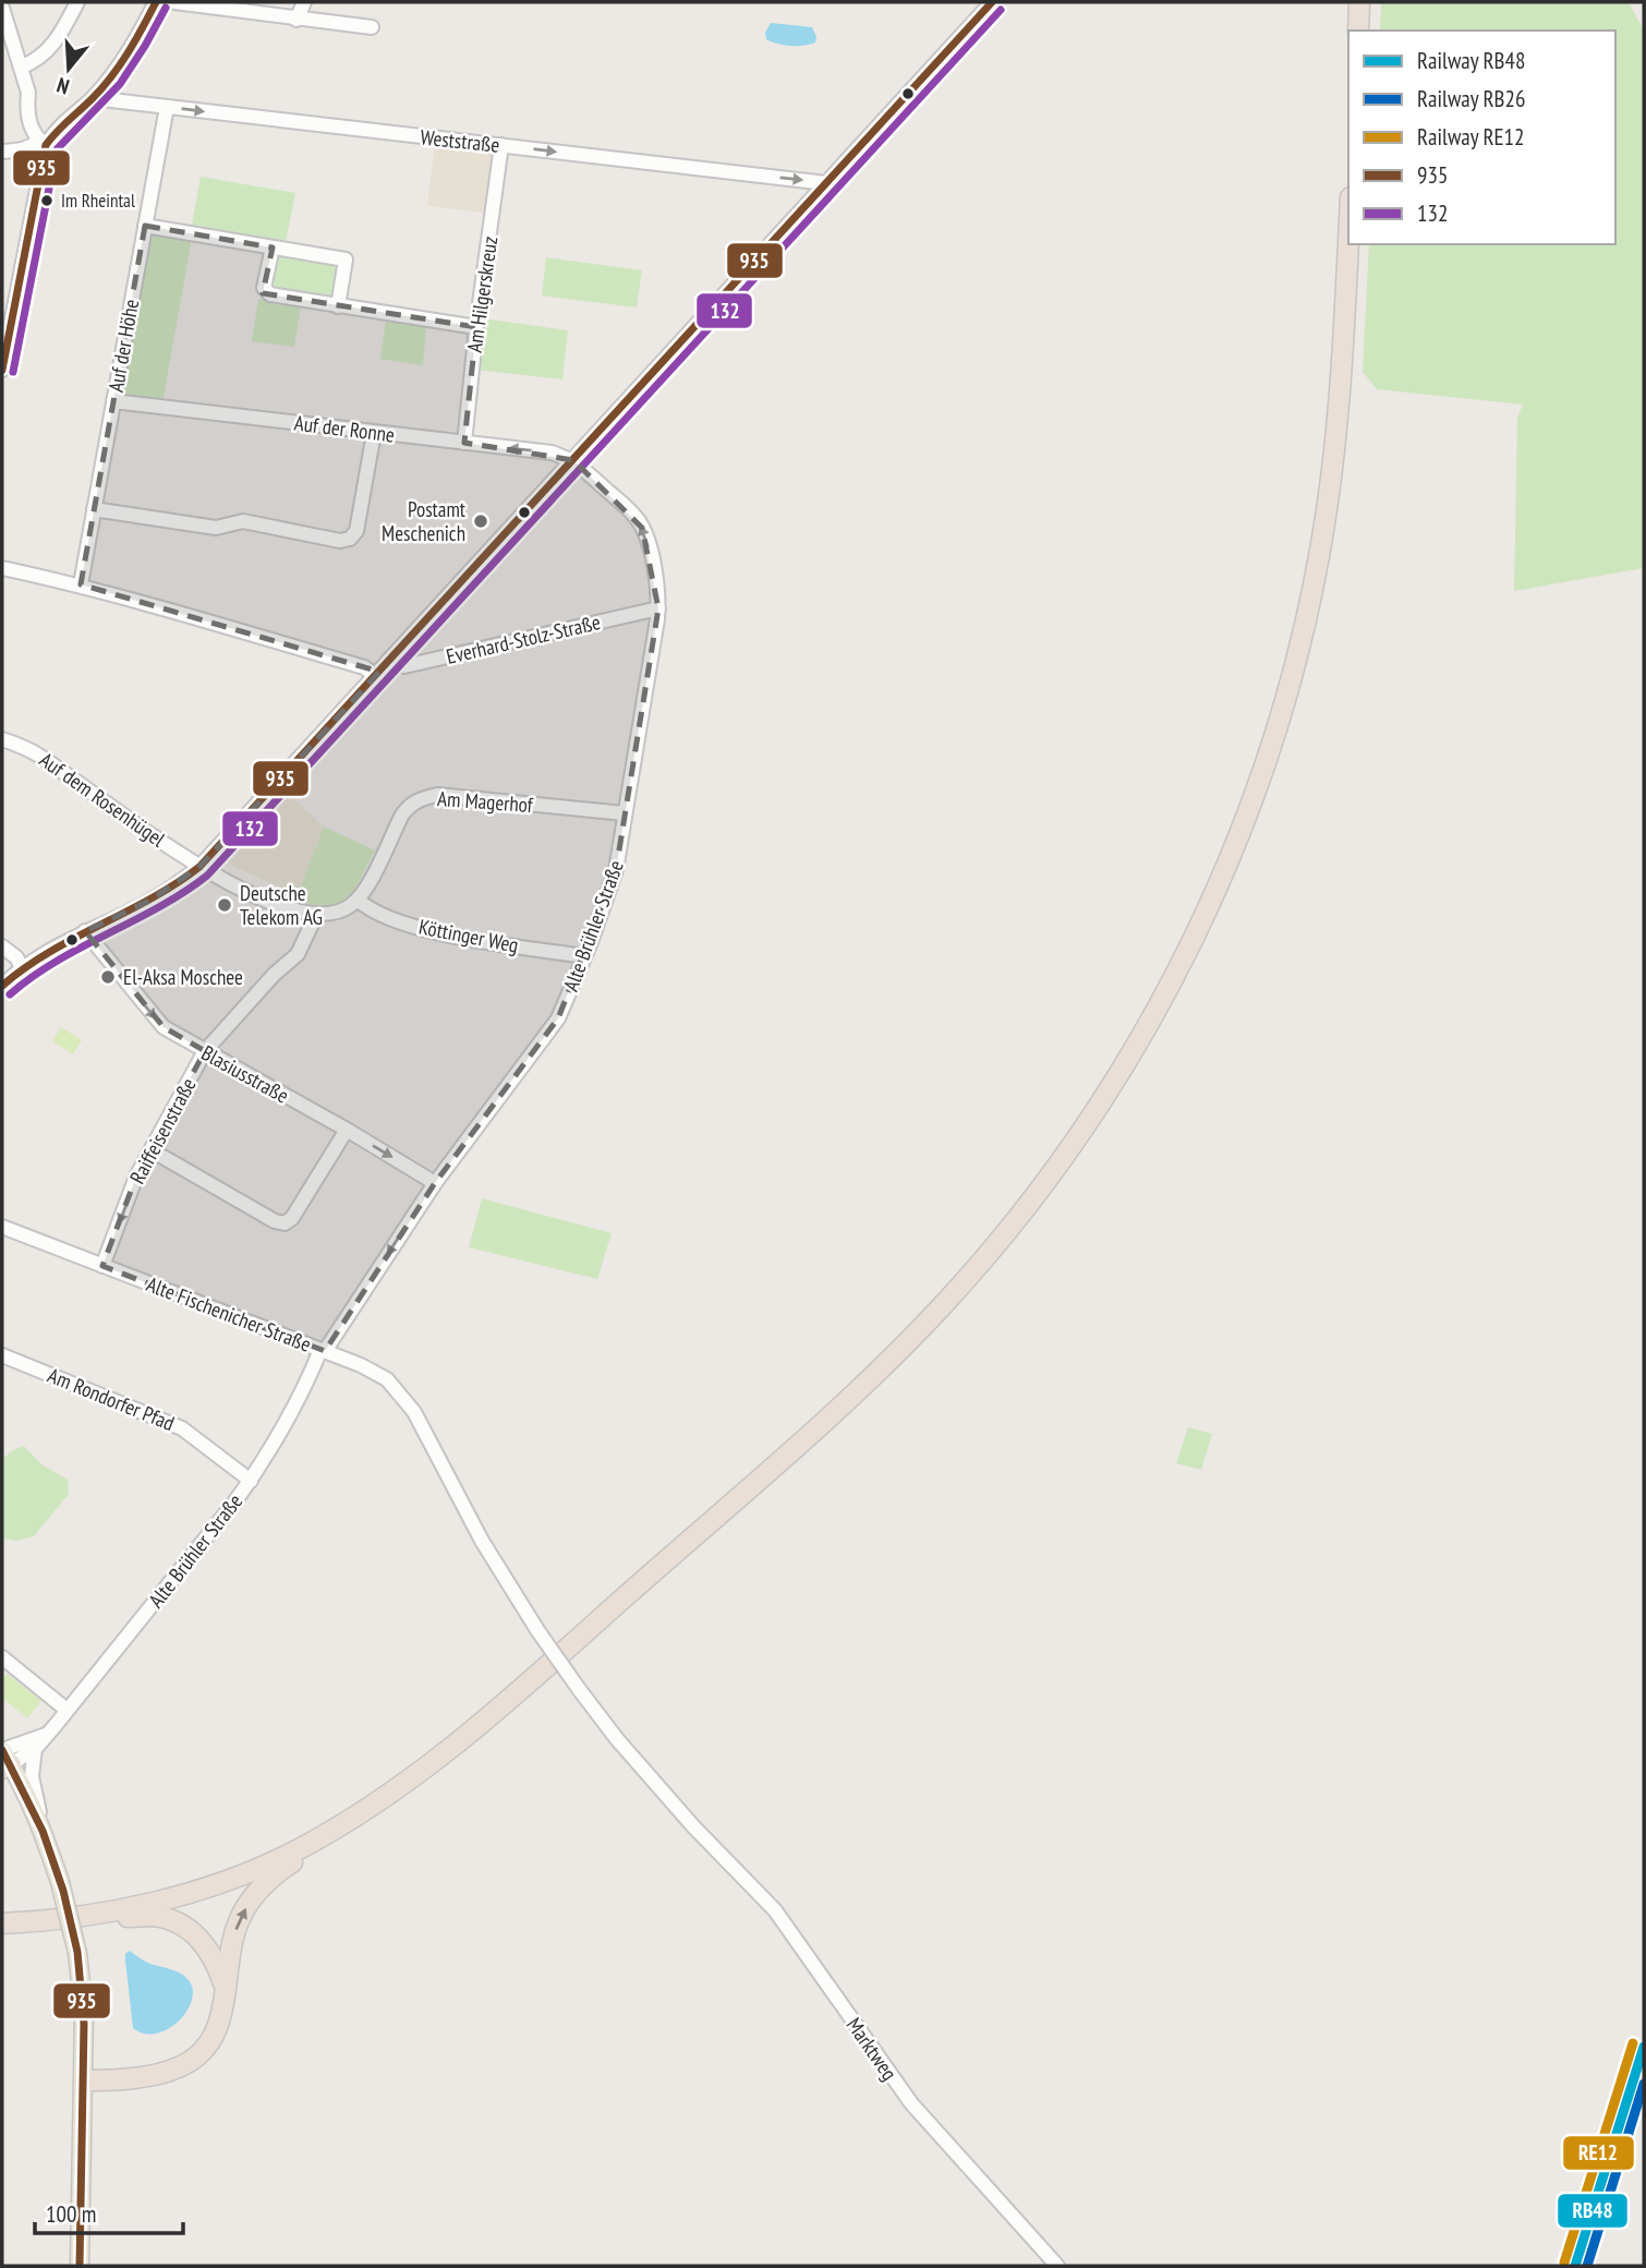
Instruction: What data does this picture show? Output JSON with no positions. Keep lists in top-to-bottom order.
{
  "streets": {
    "street": [
      "Weststraße",
      "Am Hilgerskreuz",
      "Auf der Höhe",
      "Auf der Ronne",
      "Everhard-Stolz-Straße",
      "Auf dem Rosenhügel",
      "Am Magerhof",
      "Alte Brühler Straße",
      "Köttinger Weg",
      "Blasiusstraße",
      "Raiffeisenstraße",
      "Alte Fischenicher Straße",
      "Am Rondorfer Pfad",
      "Marktweg"
    ]
  },
  "crossings": [
    ["Weststraße", "Am Hilgerskreuz"],
    ["Weststraße", "Auf der Höhe"],
    ["Am Hilgerskreuz", "Auf der Ronne"],
    ["Auf der Höhe", "Auf der Ronne"],
    ["Auf der Ronne", "Alte Brühler Straße"],
    ["Everhard-Stolz-Straße", "Alte Brühler Straße"],
    ["Am Magerhof", "Alte Brühler Straße"],
    ["Am Magerhof", "Köttinger Weg"],
    ["Alte Brühler Straße", "Köttinger Weg"],
    ["Alte Brühler Straße", "Blasiusstraße"],
    ["Alte Brühler Straße", "Alte Fischenicher Straße"],
    ["Alte Brühler Straße", "Am Rondorfer Pfad"],
    ["Blasiusstraße", "Raiffeisenstraße"],
    ["Raiffeisenstraße", "Alte Fischenicher Straße"],
    ["Alte Fischenicher Straße", "Marktweg"]
  ],
  "one_way": ["Weststraße", "Blasiusstraße"],
  "places": [
    "Im Rheintal",
    "Postamt Meschenich",
    "Deutsche Telekom AG",
    "El-Aksa Moschee"
  ],
  "lines": [
    "transit line 935",
    "transit line 132",
    "rail line RE12",
    "rail line RB48",
    "rail line RB26"
  ],
  "legend": [
    "Railway RB48",
    "Railway RB26",
    "Railway RE12",
    "935",
    "132"
  ],
  "scale_bar": "100 m",
  "north": "bottom"
}
